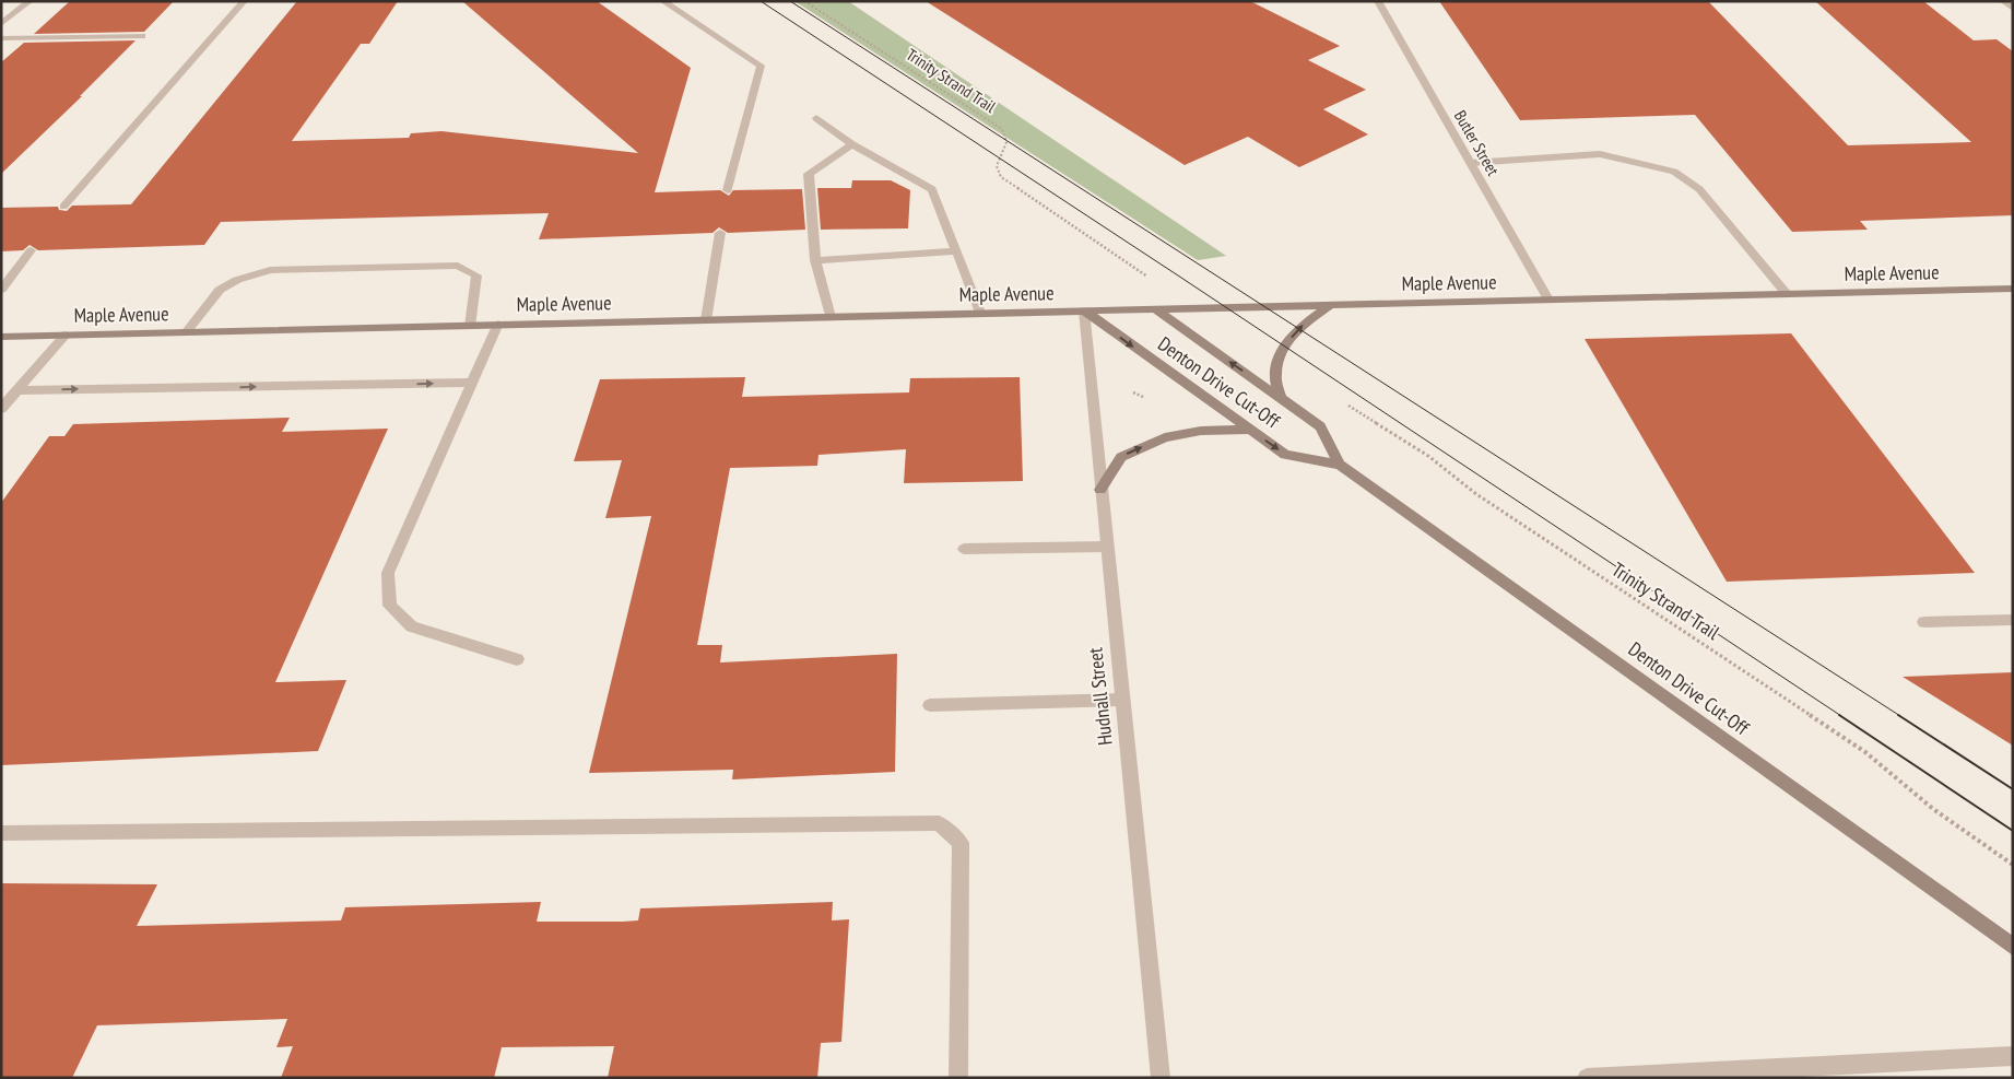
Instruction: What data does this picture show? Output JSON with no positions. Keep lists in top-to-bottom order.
{
  "streets": {
    "main road": ["Maple Avenue", "Denton Drive Cut-Off"],
    "street": ["Butler Street", "Hudnall Street"],
    "path": ["Trinity Strand Trail"]
  },
  "crossings": [
    ["Butler Street", "Maple Avenue"],
    ["Maple Avenue", "Denton Drive Cut-Off"],
    ["Maple Avenue", "Hudnall Street"],
    ["Denton Drive Cut-Off", "Hudnall Street"]
  ]
}
